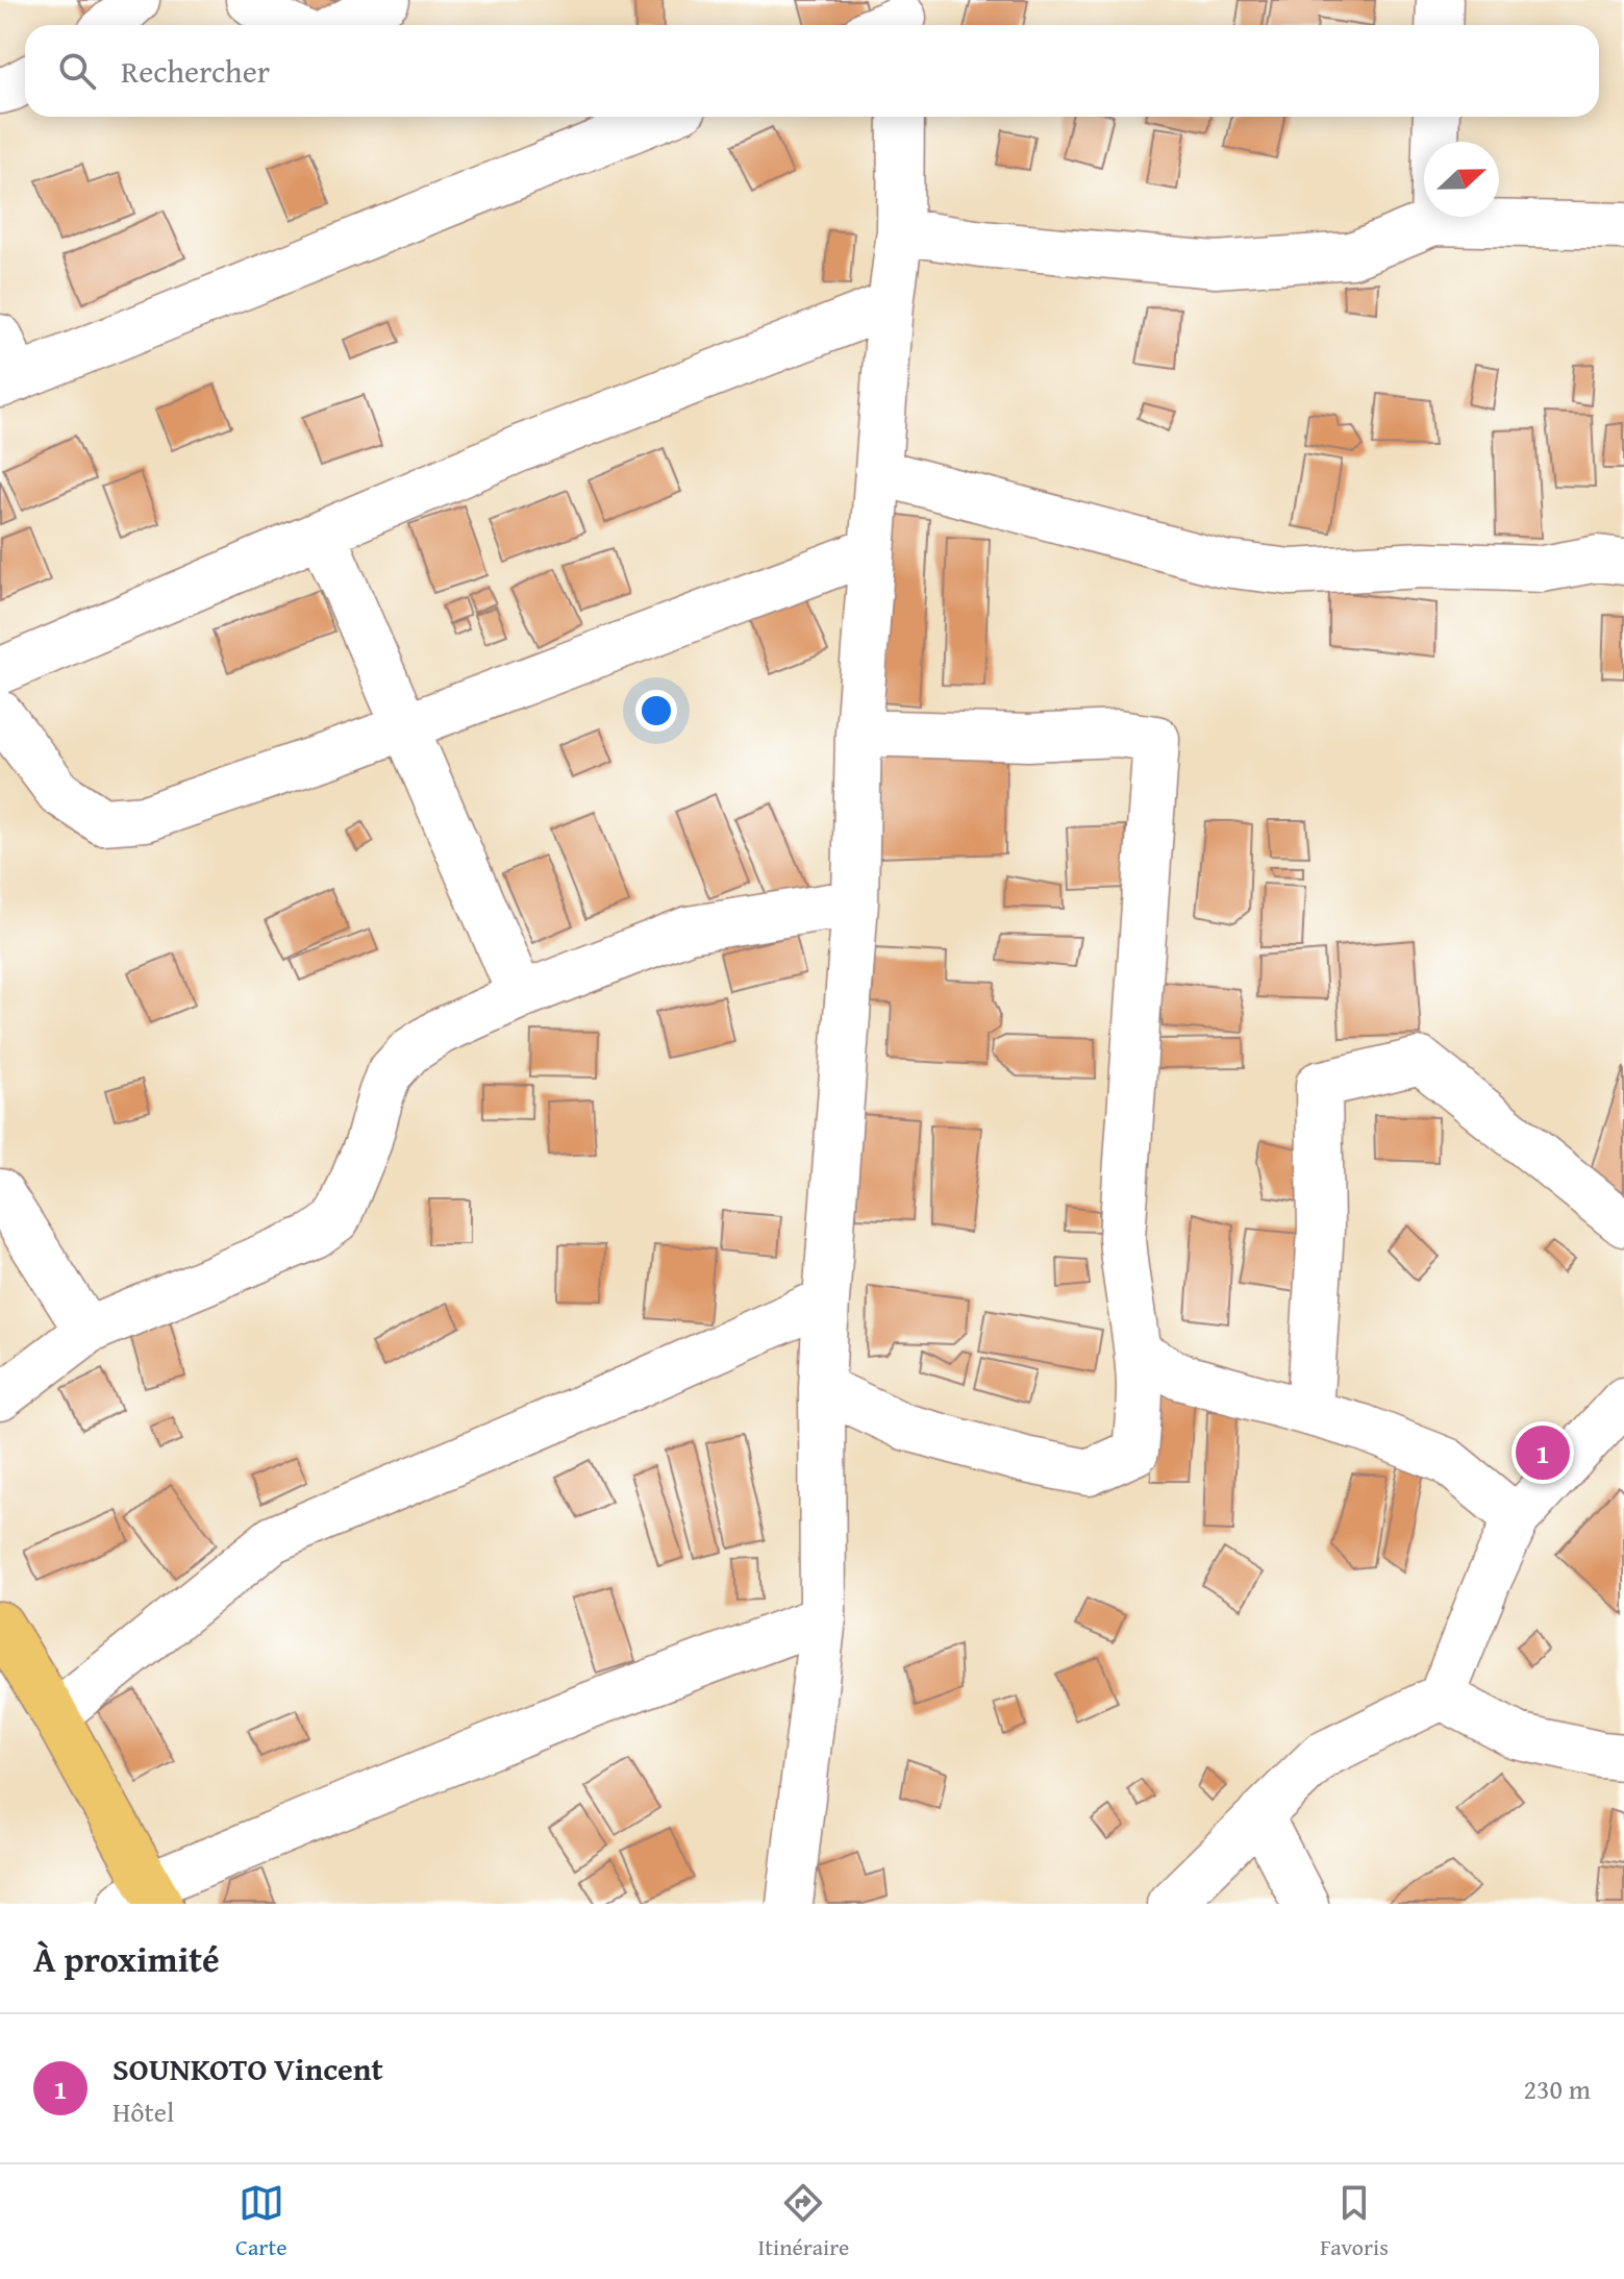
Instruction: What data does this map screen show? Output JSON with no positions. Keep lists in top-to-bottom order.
{
  "north": "right",
  "page": {
    "search": "Rechercher",
    "pins": "1",
    "heading": "À proximité",
    "list": [
      {
        "mark": "1",
        "name": "SOUNKOTO Vincent",
        "note": "Hôtel",
        "value": "230 m"
      }
    ],
    "nav": ["Carte", "Itinéraire", "Favoris"]
  }
}
